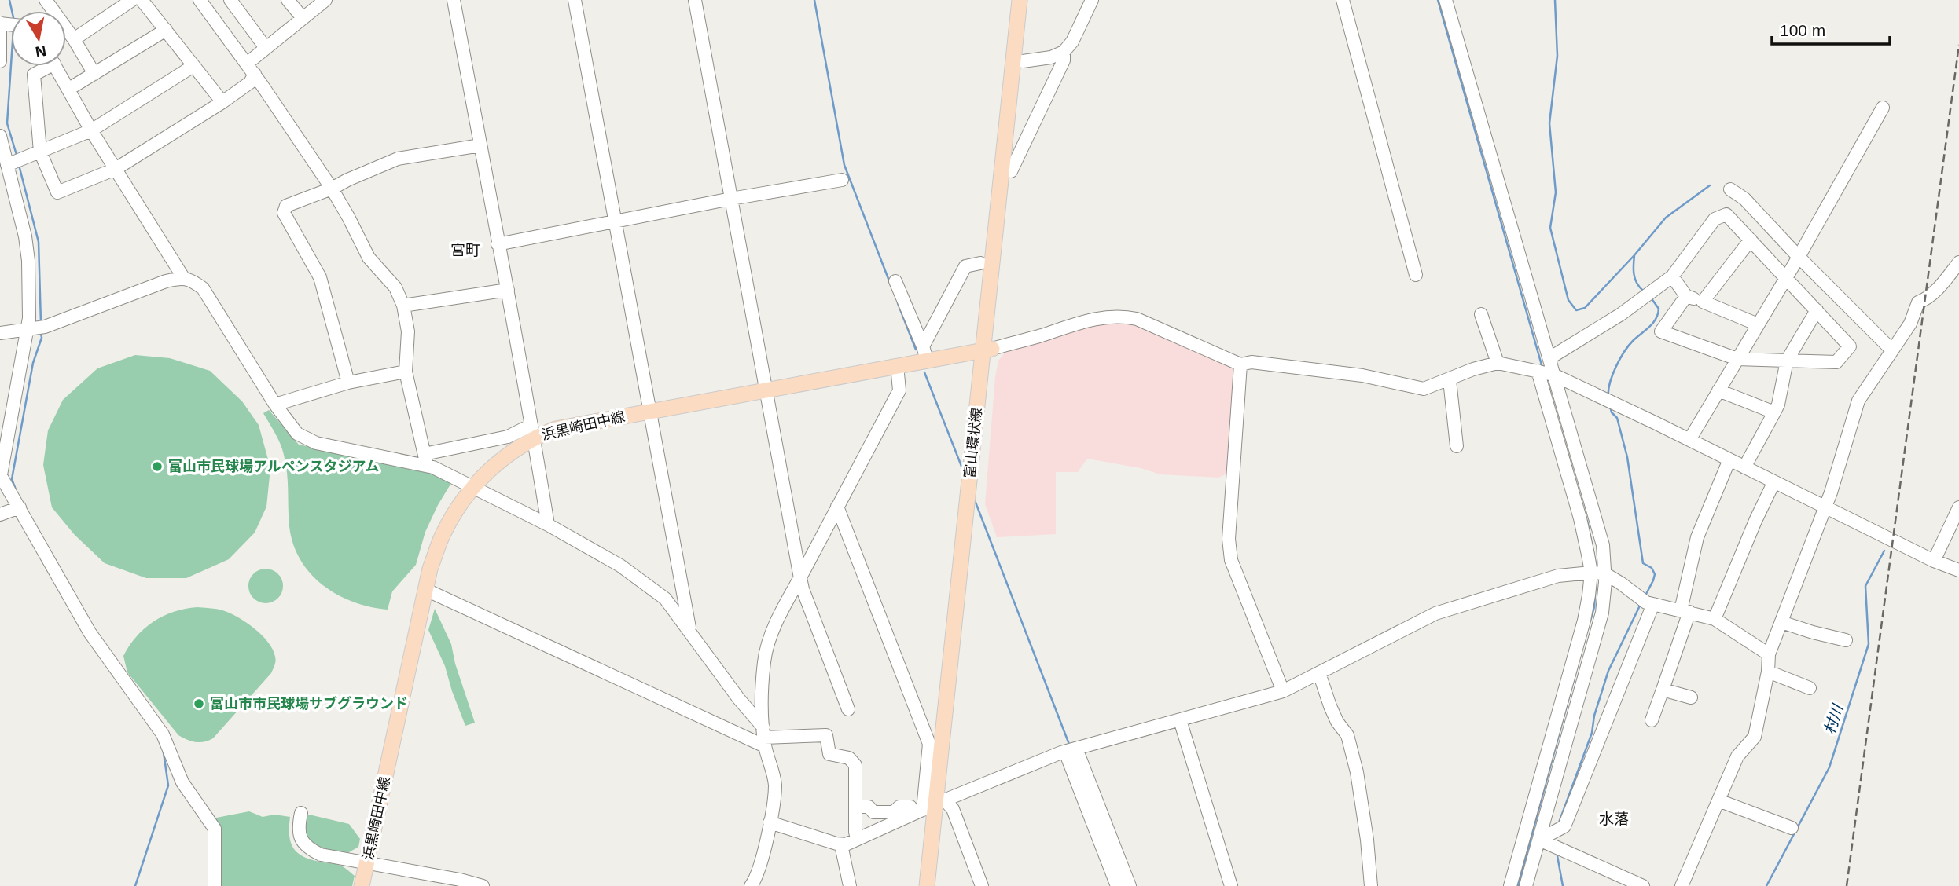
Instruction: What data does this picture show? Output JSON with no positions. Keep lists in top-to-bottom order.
{
  "streets": {
    "main road": ["浜黒崎田中線", "富山環状線"]
  },
  "crossings": [
    ["浜黒崎田中線", "富山環状線"]
  ],
  "districts": ["宮町", "水落"],
  "water": ["村川"],
  "places": ["富山市民球場アルペンスタジアム", "富山市市民球場サブグラウンド"],
  "scale_bar": "100 m",
  "north": "bottom"
}
